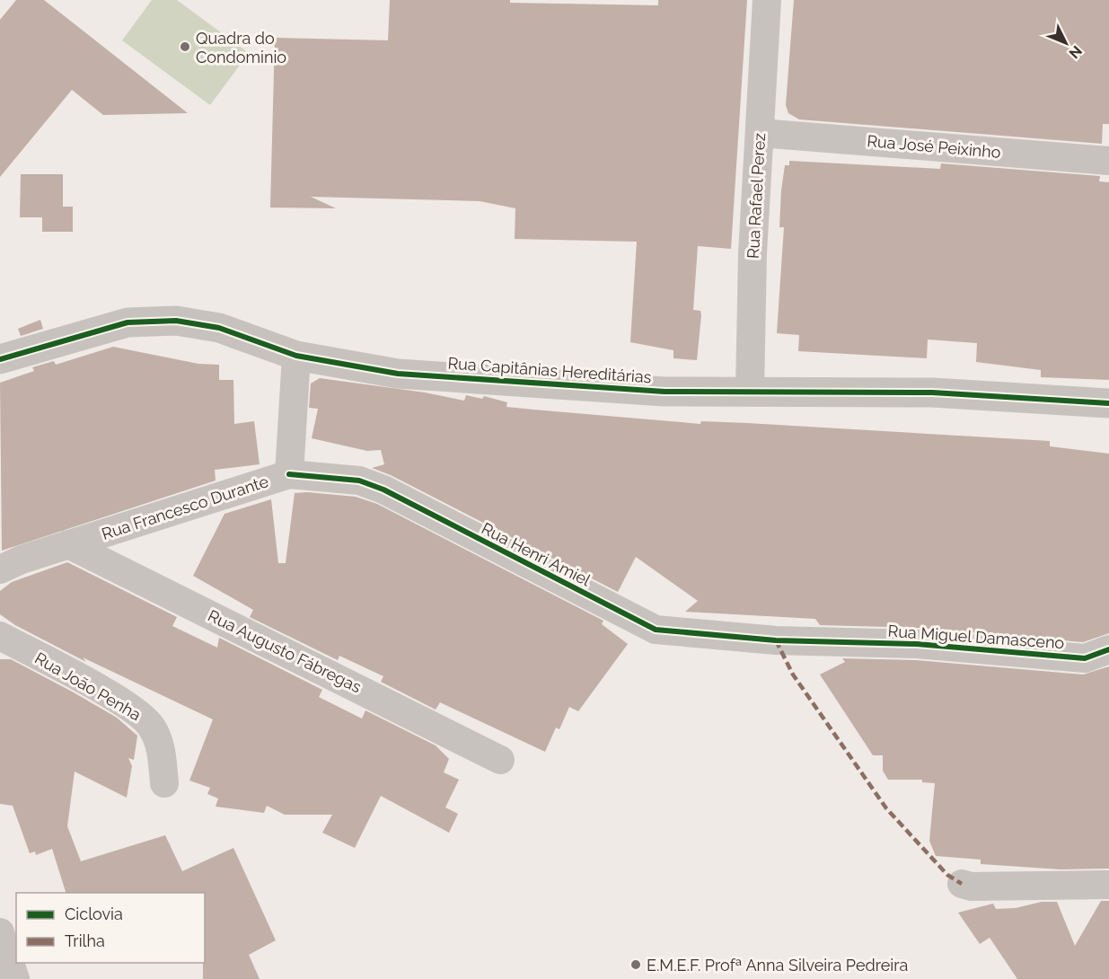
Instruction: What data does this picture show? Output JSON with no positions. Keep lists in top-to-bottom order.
{
  "streets": {
    "street": [
      "Rua José Peixinho",
      "Rua Rafael Perez",
      "Rua Capitânias Hereditárias",
      "Rua Francesco Durante",
      "Rua Henri Amiel",
      "Rua Miguel Damasceno",
      "Rua Augusto Fábregas",
      "Rua João Penha"
    ]
  },
  "crossings": [
    ["Rua José Peixinho", "Rua Rafael Perez"],
    ["Rua Rafael Perez", "Rua Capitânias Hereditárias"],
    ["Rua Capitânias Hereditárias", "Rua Francesco Durante"],
    ["Rua Francesco Durante", "Rua Henri Amiel"],
    ["Rua Francesco Durante", "Rua Augusto Fábregas"],
    ["Rua Henri Amiel", "Rua Miguel Damasceno"]
  ],
  "places": ["Quadra do Condominio", "E.M.E.F. Profª Anna Silveira Pedreira"],
  "legend": ["Ciclovia", "Trilha"],
  "north": "bottom right"
}
